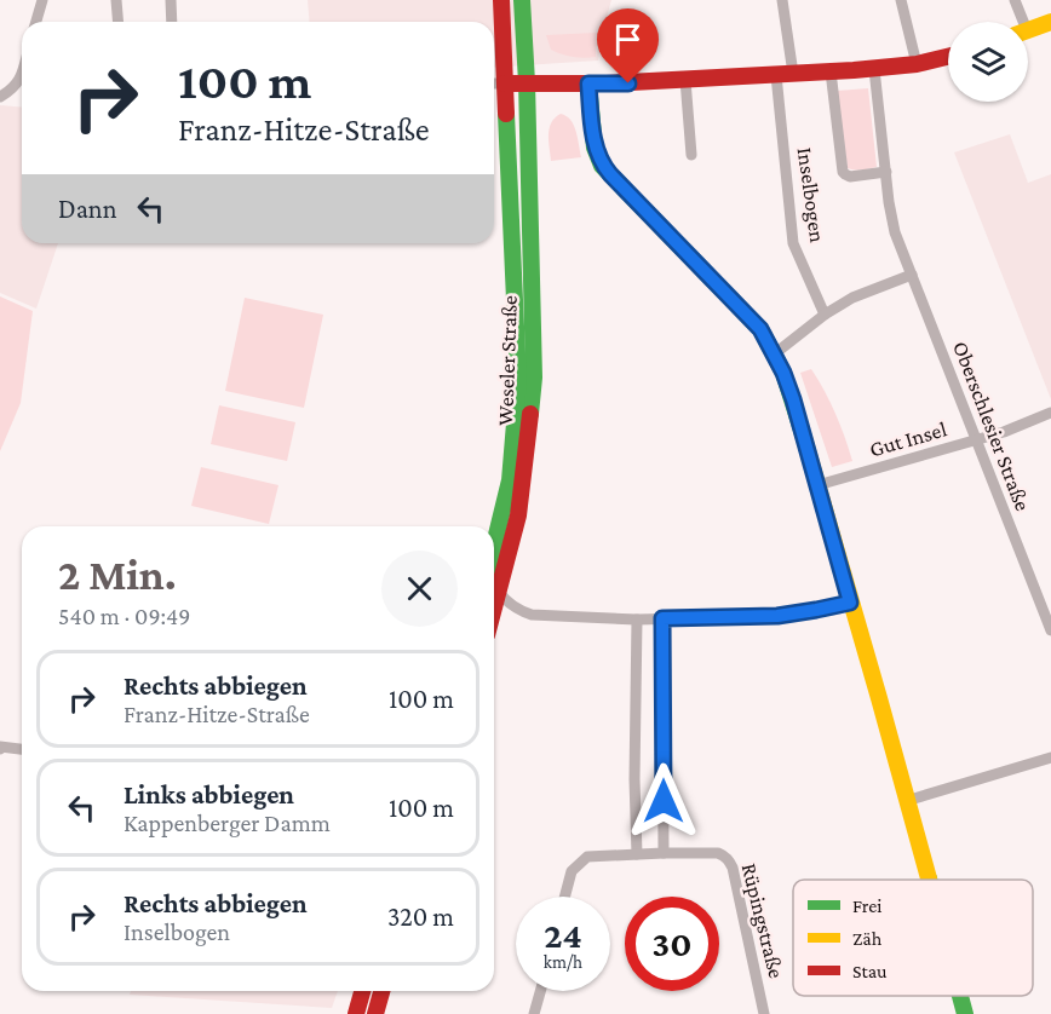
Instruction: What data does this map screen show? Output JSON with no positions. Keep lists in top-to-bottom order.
{
  "streets": {
    "main road": ["Weseler Straße"],
    "street": [
      "Inselbogen",
      "Oberschlesier Straße",
      "Gut Insel",
      "Rüpingstraße"
    ]
  },
  "crossings": [
    ["Oberschlesier Straße", "Gut Insel"]
  ],
  "legend": ["Frei", "Zäh", "Stau"],
  "page": {
    "turn": ["100 m", "Franz-Hitze-Straße"],
    "then": "Dann",
    "heading": ["2 Min.", "540 m · 09:49"],
    "list": [
      {
        "name": "Rechts abbiegen",
        "note": "Franz-Hitze-Straße",
        "value": "100 m"
      },
      {
        "name": "Links abbiegen",
        "note": "Kappenberger Damm",
        "value": "100 m"
      },
      {
        "name": "Rechts abbiegen",
        "note": "Inselbogen",
        "value": "320 m"
      }
    ],
    "speed": "24 km/h",
    "limit": "30"
  }
}
